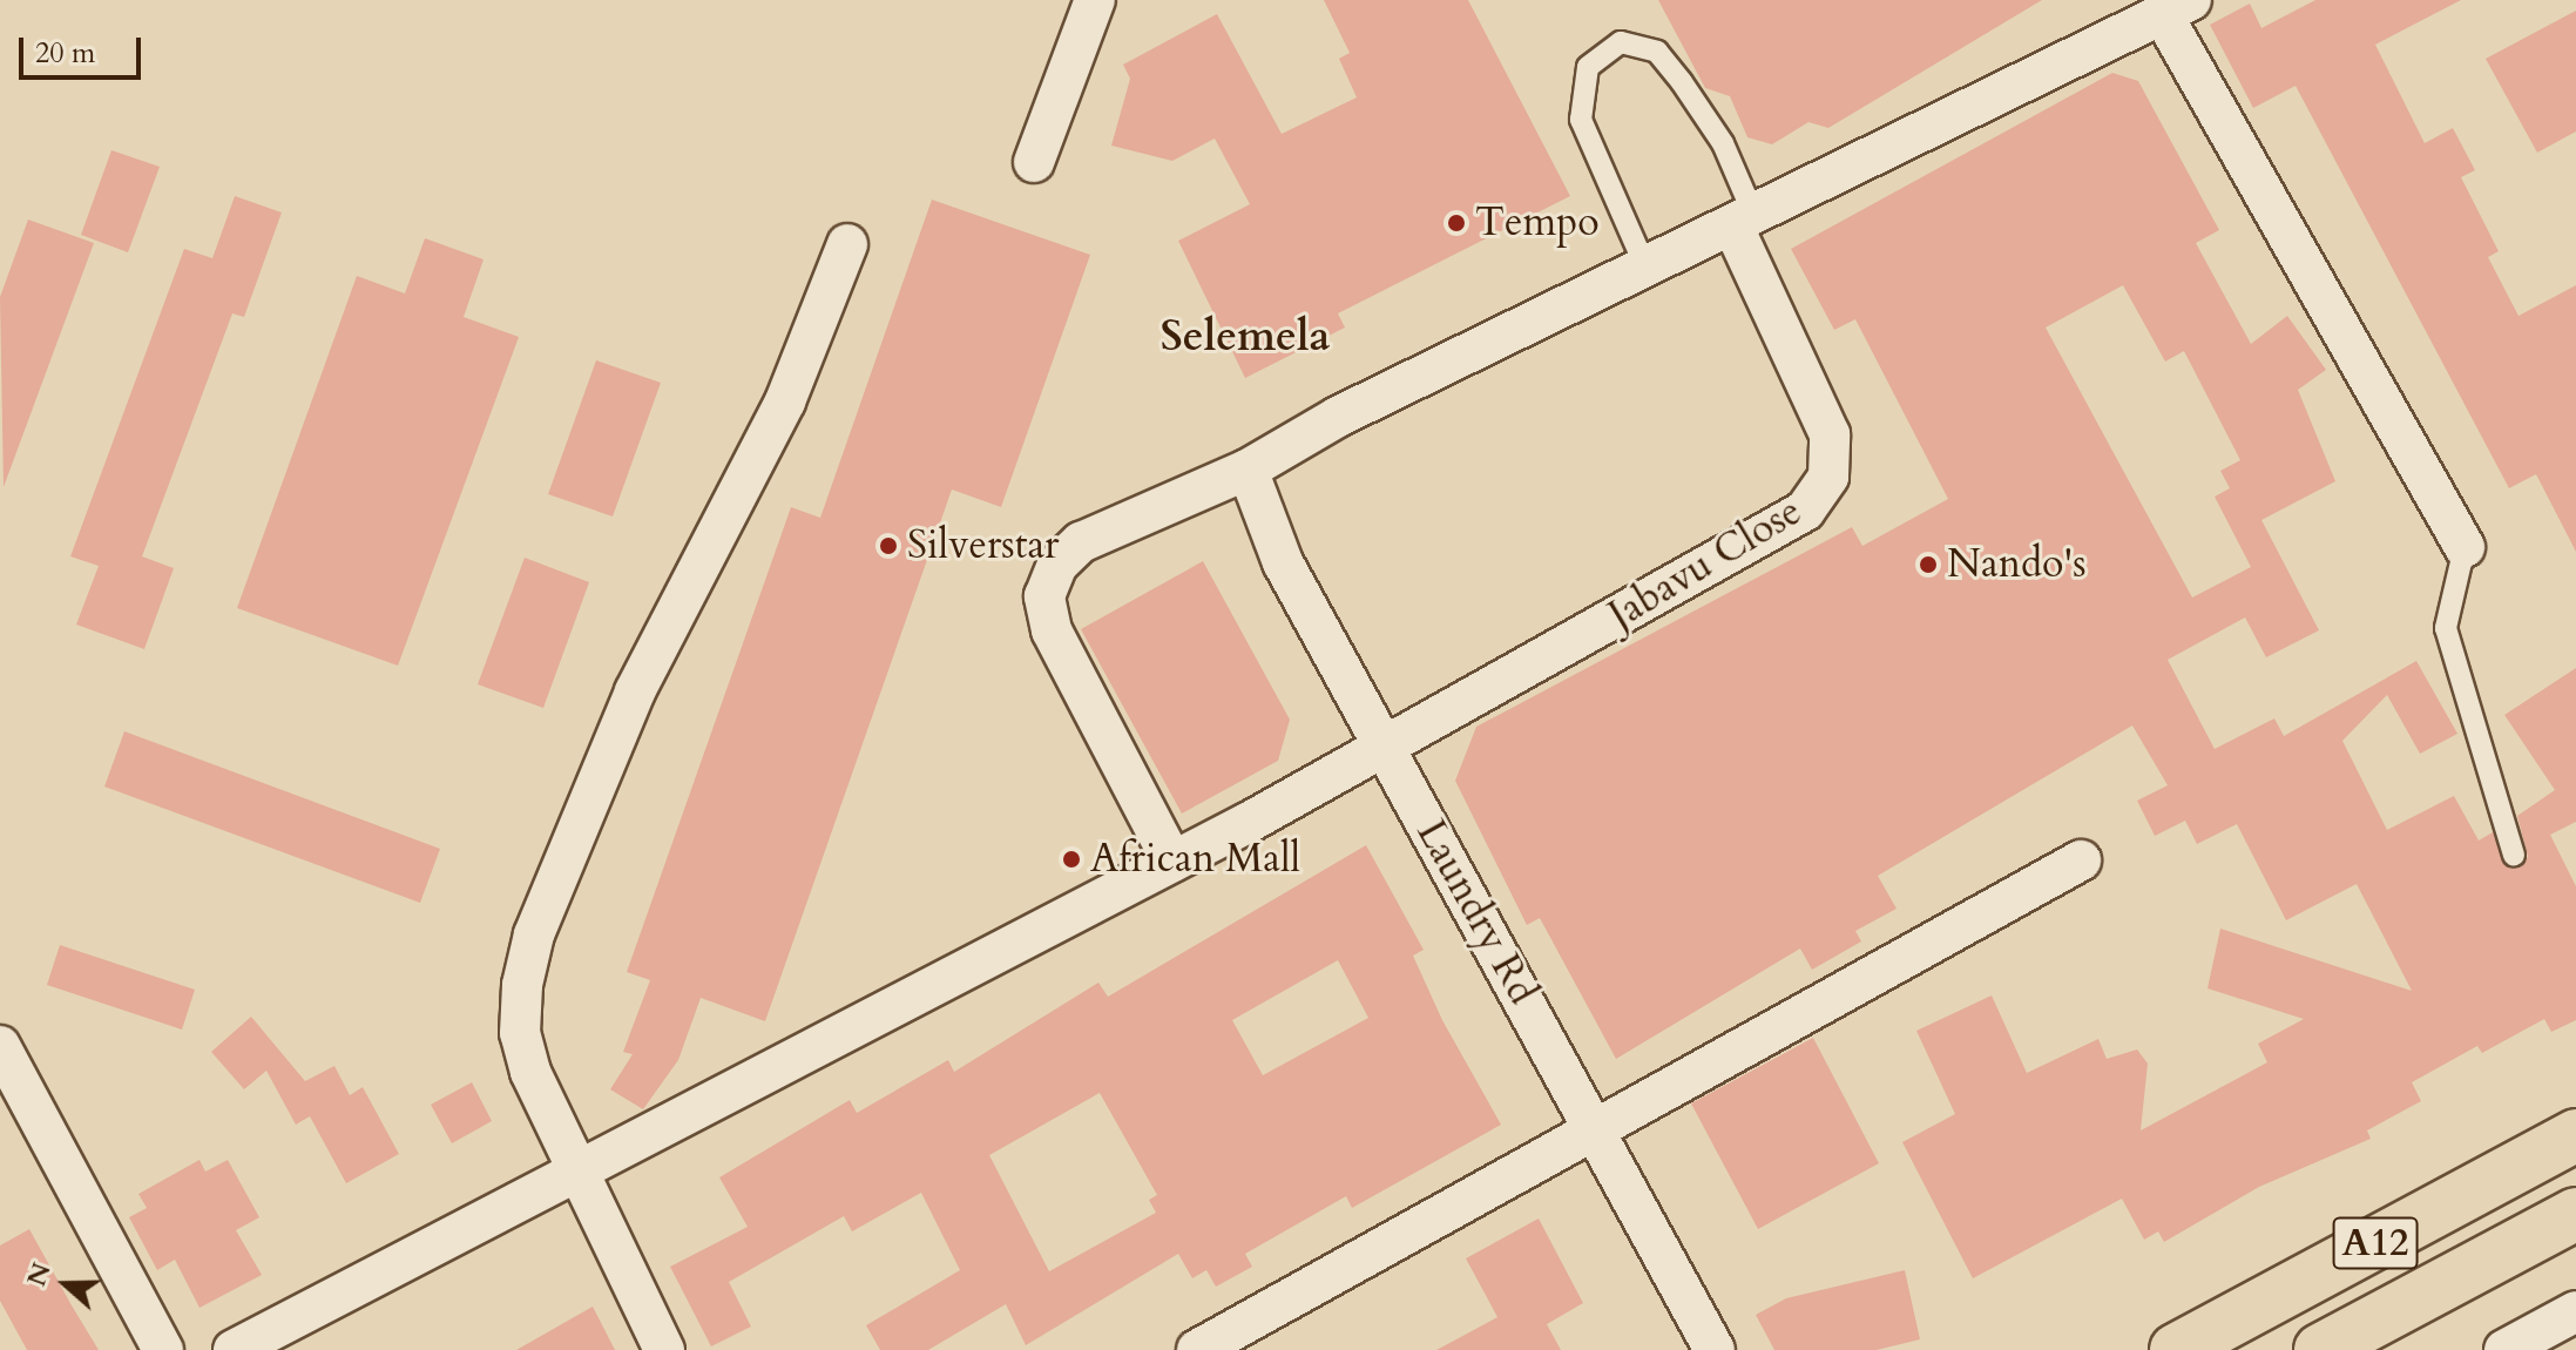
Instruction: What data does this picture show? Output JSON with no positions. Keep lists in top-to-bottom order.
{
  "streets": {
    "main road": ["A12"],
    "street": ["Jabavu Close", "Laundry Rd"]
  },
  "crossings": [
    ["Jabavu Close", "Laundry Rd"]
  ],
  "districts": ["Selemela"],
  "places": [
    "Tempo",
    "Silverstar",
    "Nando's",
    "African Mall"
  ],
  "scale_bar": "20 m",
  "north": "left"
}
